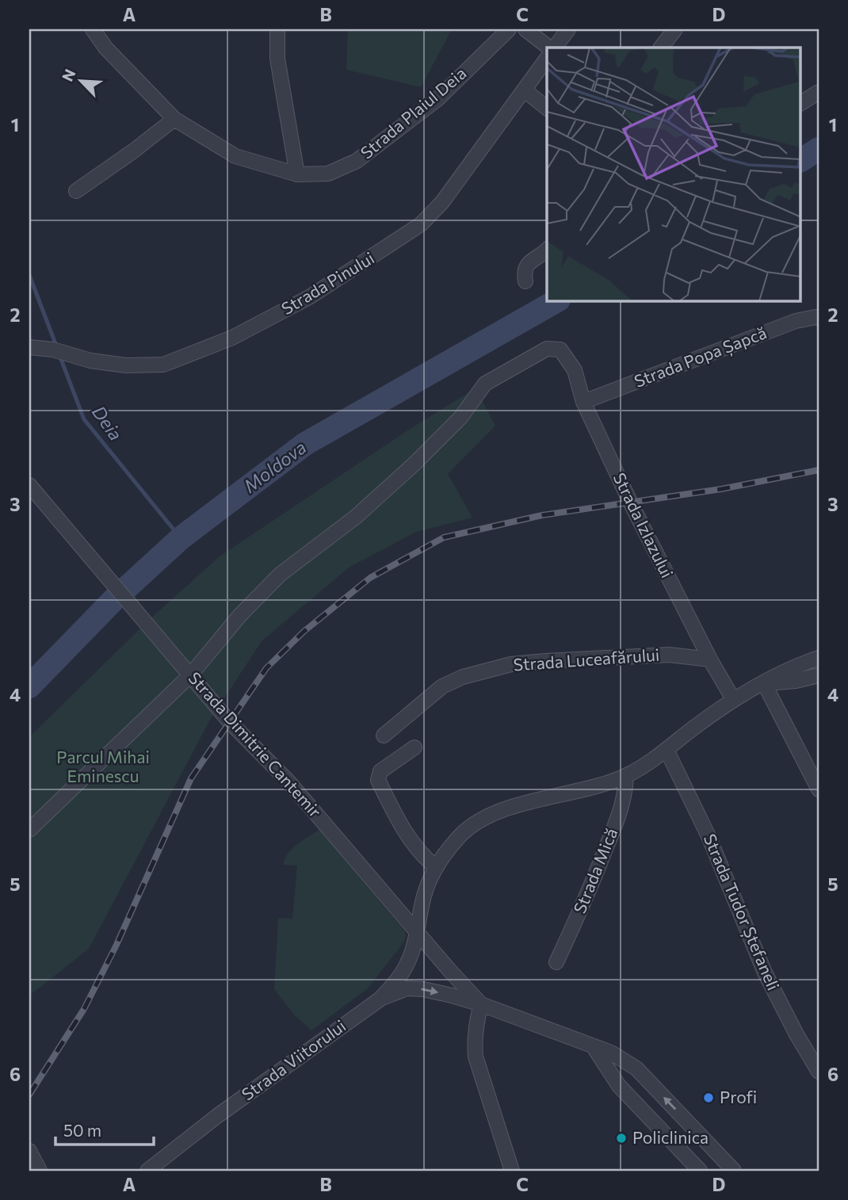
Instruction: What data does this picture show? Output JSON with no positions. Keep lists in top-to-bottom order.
{
  "streets": {
    "street": [
      "Strada Plaiul Deia",
      "Strada Pinului",
      "Strada Popa Șapcă",
      "Strada Izlazului",
      "Strada Luceafărului",
      "Strada Dimitrie Cantemir",
      "Strada Mică",
      "Strada Tudor Ștefaneli",
      "Strada Viitorului"
    ]
  },
  "crossings": [
    ["Strada Popa Șapcă", "Strada Izlazului"],
    ["Strada Izlazului", "Strada Luceafărului"],
    ["Strada Izlazului", "Strada Dimitrie Cantemir"],
    ["Strada Izlazului", "Strada Viitorului"],
    ["Strada Dimitrie Cantemir", "Strada Viitorului"],
    ["Strada Mică", "Strada Viitorului"],
    ["Strada Tudor Ștefaneli", "Strada Viitorului"]
  ],
  "water": ["Deia", "Moldova"],
  "parks": ["Parcul Mihai Eminescu"],
  "places": ["Profi", "Policlinica"],
  "scale_bar": "50 m",
  "north": "top left",
  "grid": {
    "columns": [
      "A",
      "B",
      "C",
      "D"
    ],
    "rows": [
      "1",
      "2",
      "3",
      "4",
      "5",
      "6"
    ]
  }
}
